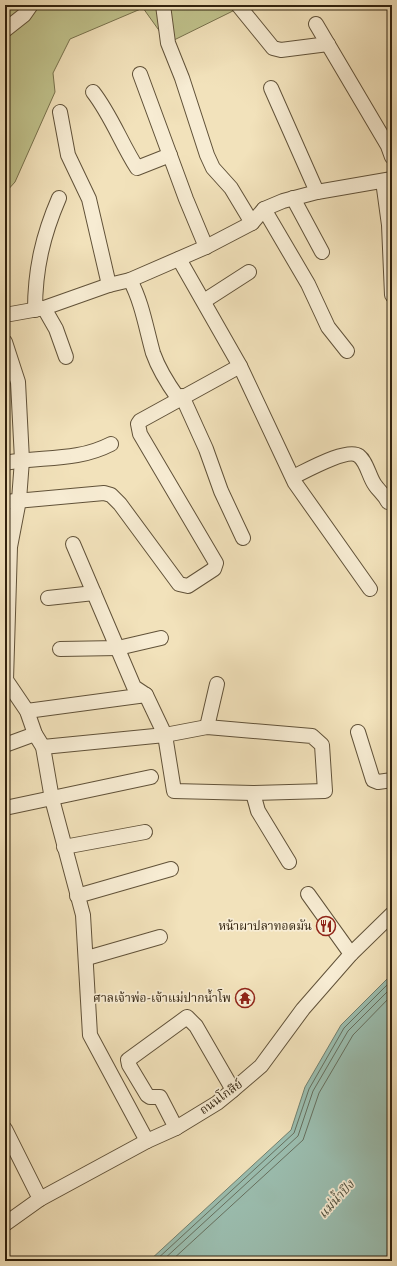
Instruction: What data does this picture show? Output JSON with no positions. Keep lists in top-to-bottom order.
{
  "streets": {
    "street": ["ถนนโกสีย์"]
  },
  "water": ["แม่น้ำปิง"],
  "places": {
    "restaurant": ["หน้าผาปลาทอดมัน"],
    "temple": ["ศาลเจ้าพ่อ-เจ้าแม่ปากน้ำโพ"]
  }
}
